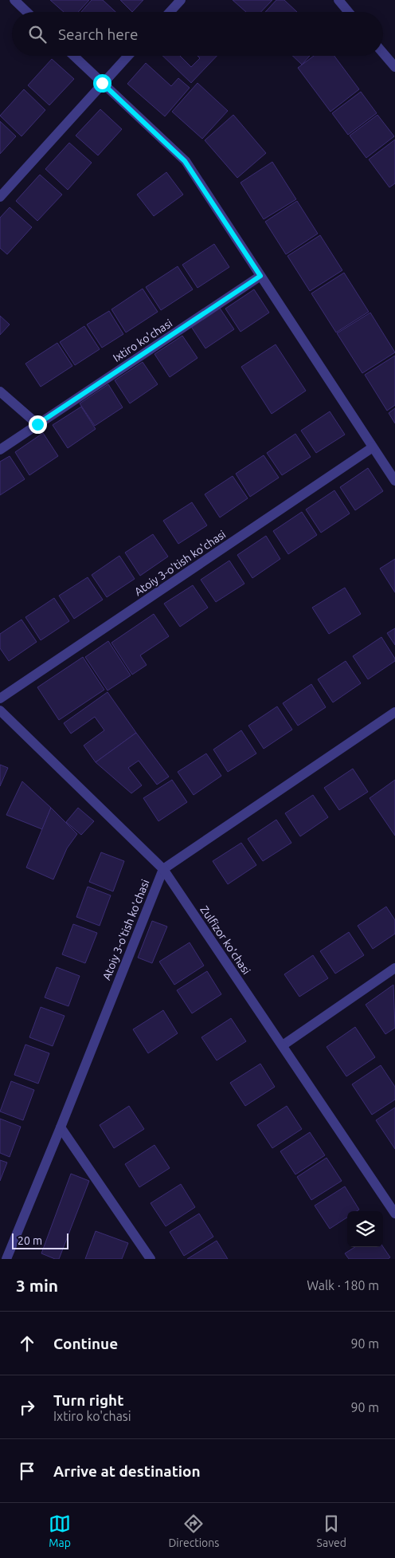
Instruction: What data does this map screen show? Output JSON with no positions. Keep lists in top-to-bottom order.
{
  "streets": {
    "street": ["Ixtiro ko'chasi", "Atoiy 3-o'tish ko'chasi", "Zulfizor ko'chasi"]
  },
  "crossings": [
    ["Atoiy 3-o'tish ko'chasi", "Zulfizor ko'chasi"]
  ],
  "scale_bar": "20 m",
  "page": {
    "search": "Search here",
    "scale": "20 m",
    "heading": ["3 min", "Walk · 180 m"],
    "list": [
      ["Continue", "90 m"],
      ["Turn right", "Ixtiro ko'chasi", "90 m"],
      "Arrive at destination"
    ],
    "nav": ["Map", "Directions", "Saved"]
  }
}
